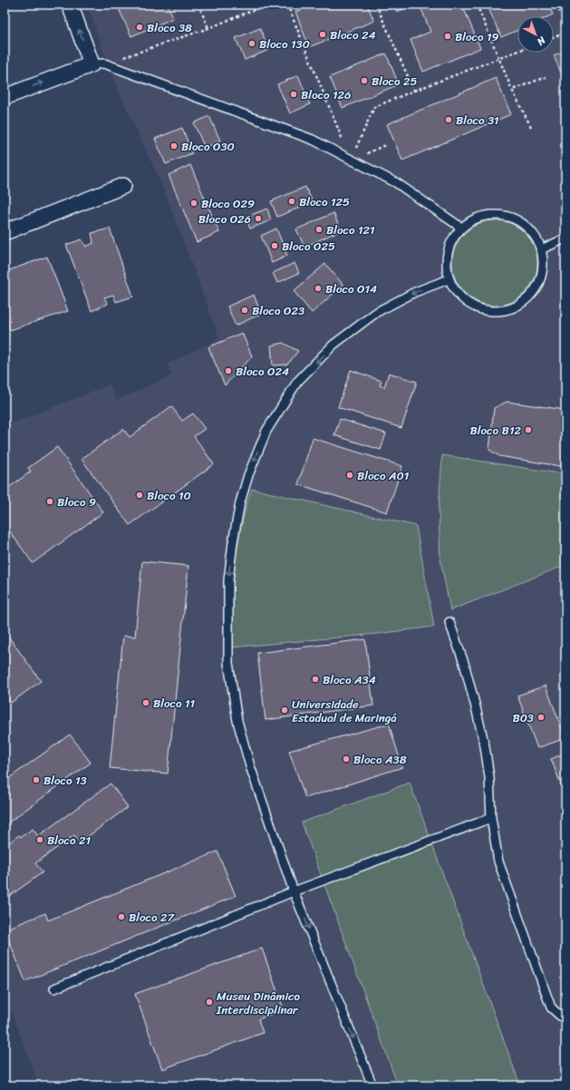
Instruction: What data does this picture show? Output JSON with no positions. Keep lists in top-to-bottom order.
{
  "places": [
    "Bloco 38",
    "Bloco 24",
    "Bloco 19",
    "Bloco 130",
    "Bloco 25",
    "Bloco 126",
    "Bloco 31",
    "Bloco O30",
    "Bloco 125",
    "Bloco O29",
    "Bloco O26",
    "Bloco 121",
    "Bloco O25",
    "Bloco O14",
    "Bloco O23",
    "Bloco O24",
    "Bloco B12",
    "Bloco A01",
    "Bloco 10",
    "Bloco 9",
    "Bloco A34",
    "Bloco 11",
    "Universidade Estadual de Maringá",
    "B03",
    "Bloco A38",
    "Bloco 13",
    "Bloco 21",
    "Bloco 27",
    "Museu Dinâmico Interdisciplinar"
  ],
  "north": "bottom right"
}
